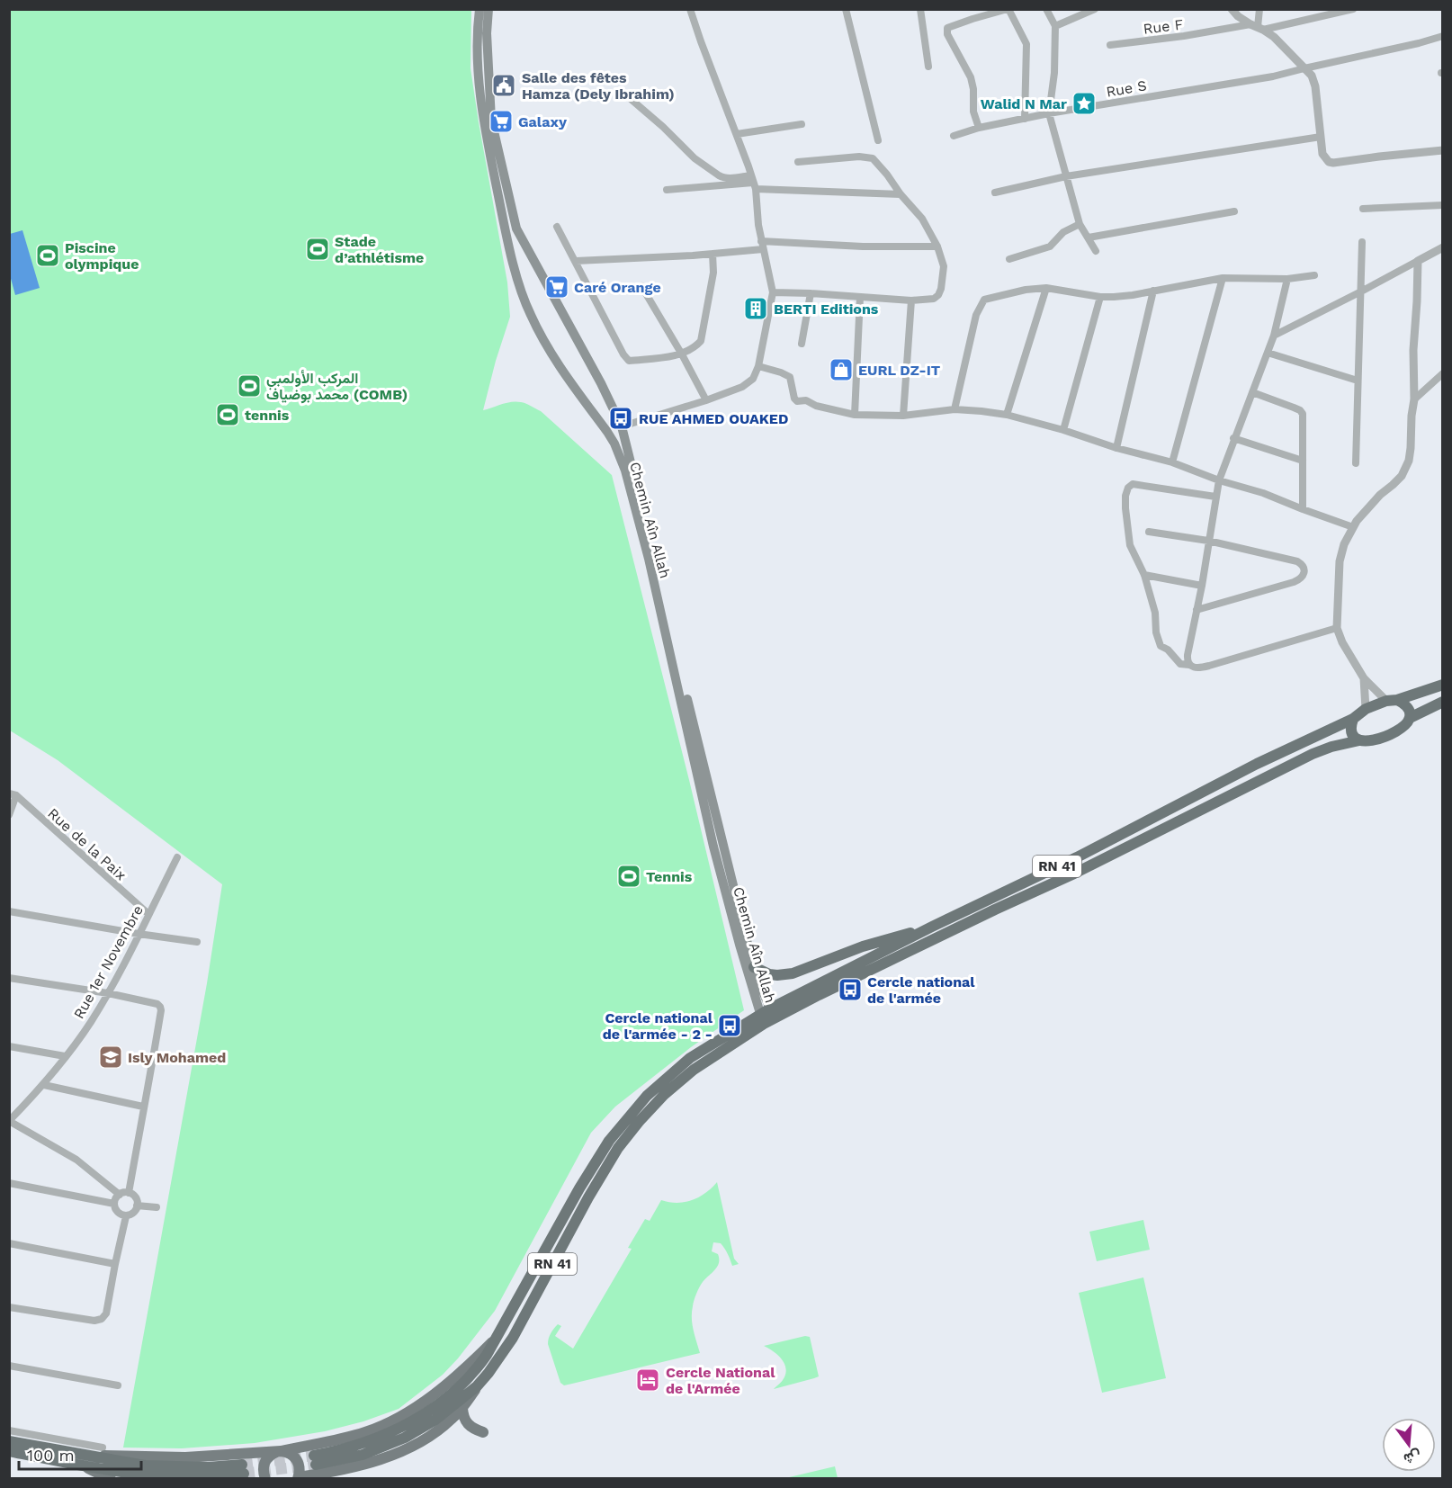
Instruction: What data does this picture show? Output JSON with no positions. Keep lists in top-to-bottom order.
{
  "streets": {
    "highway": ["RN 41"],
    "main road": ["Chemin Aîn Allah"],
    "street": [
      "Rue F",
      "Rue S",
      "Rue de la Paix",
      "Rue 1er Novembre"
    ]
  },
  "crossings": [
    ["Chemin Aîn Allah", "RN 41"],
    ["Rue de la Paix", "Rue 1er Novembre"]
  ],
  "places": {
    "public building": ["Salle des fêtes Hamza (Dely Ibrahim)"],
    "place": ["Walid N Mar"],
    "supermarket": ["Galaxy", "Caré Orange"],
    "sports": [
      "Stade d’athlétisme",
      "Piscine olympique",
      "المركب الأولمبي محمد بوضياف (COMB)",
      "tennis",
      "Tennis"
    ],
    "building": ["BERTI Editions"],
    "shop": ["EURL DZ-IT"],
    "bus stop": ["RUE AHMED OUAKED", "Cercle national de l'armée", "Cercle national de l'armée - 2 -"],
    "school or university": ["Isly Mohamed"],
    "hotel": ["Cercle National de l'Armée"]
  },
  "scale_bar": "100 m",
  "north": "bottom"
}
